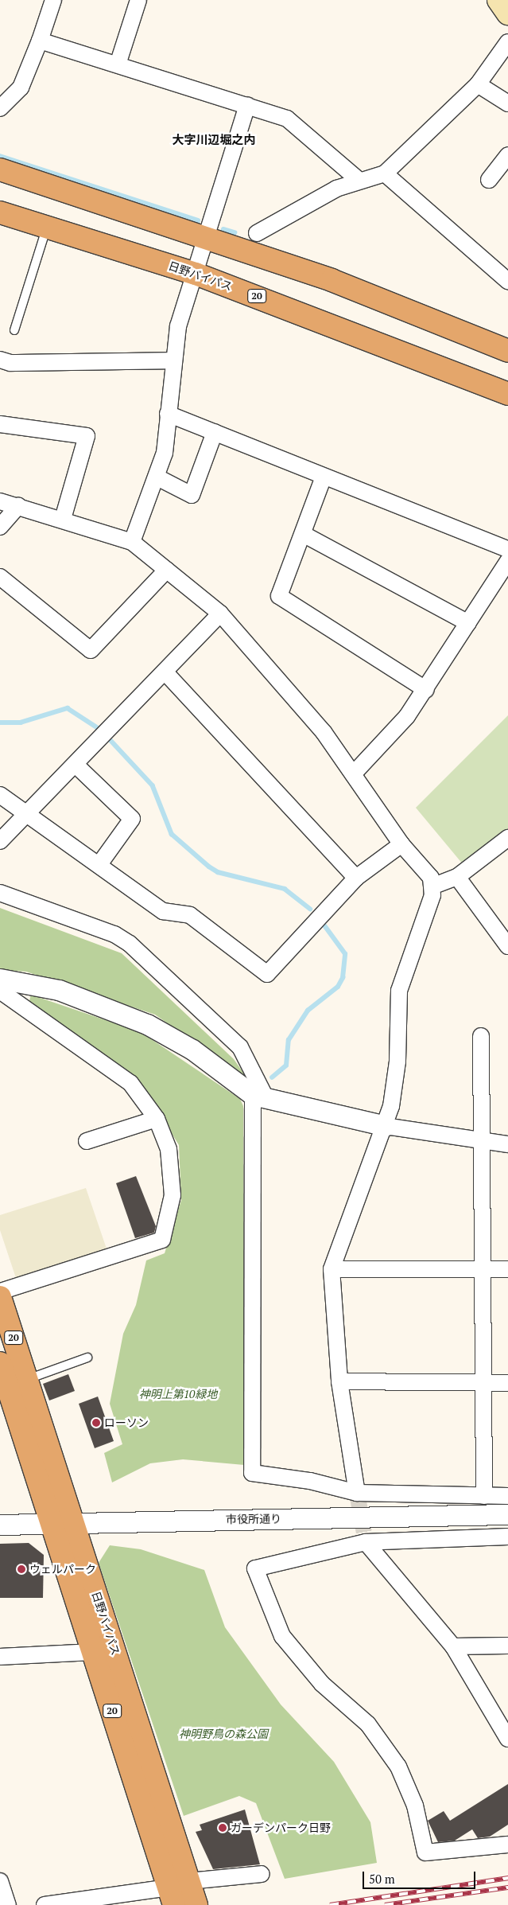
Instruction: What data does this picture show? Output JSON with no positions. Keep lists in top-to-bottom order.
{
  "streets": {
    "highway": ["日野バイパス", "20"],
    "street": ["市役所通り"]
  },
  "crossings": [
    ["日野バイパス", "市役所通り"]
  ],
  "districts": ["大字川辺堀之内"],
  "parks": ["神明上第10緑地", "神明野鳥の森公園"],
  "places": ["ローソン", "ウェルパーク", "ガーデンパーク日野"],
  "scale_bar": "50 m"
}
